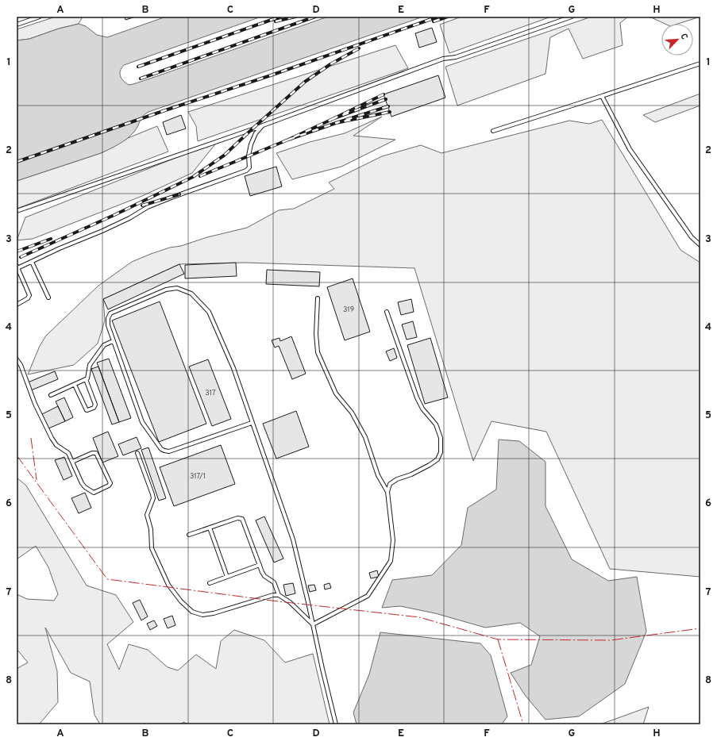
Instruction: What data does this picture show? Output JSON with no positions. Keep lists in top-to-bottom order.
{
  "house_numbers": ["319", "317", "317/1"],
  "north": "top right",
  "grid": {
    "columns": [
      "A",
      "B",
      "C",
      "D",
      "E",
      "F",
      "G",
      "H"
    ],
    "rows": [
      "1",
      "2",
      "3",
      "4",
      "5",
      "6",
      "7",
      "8"
    ]
  }
}
